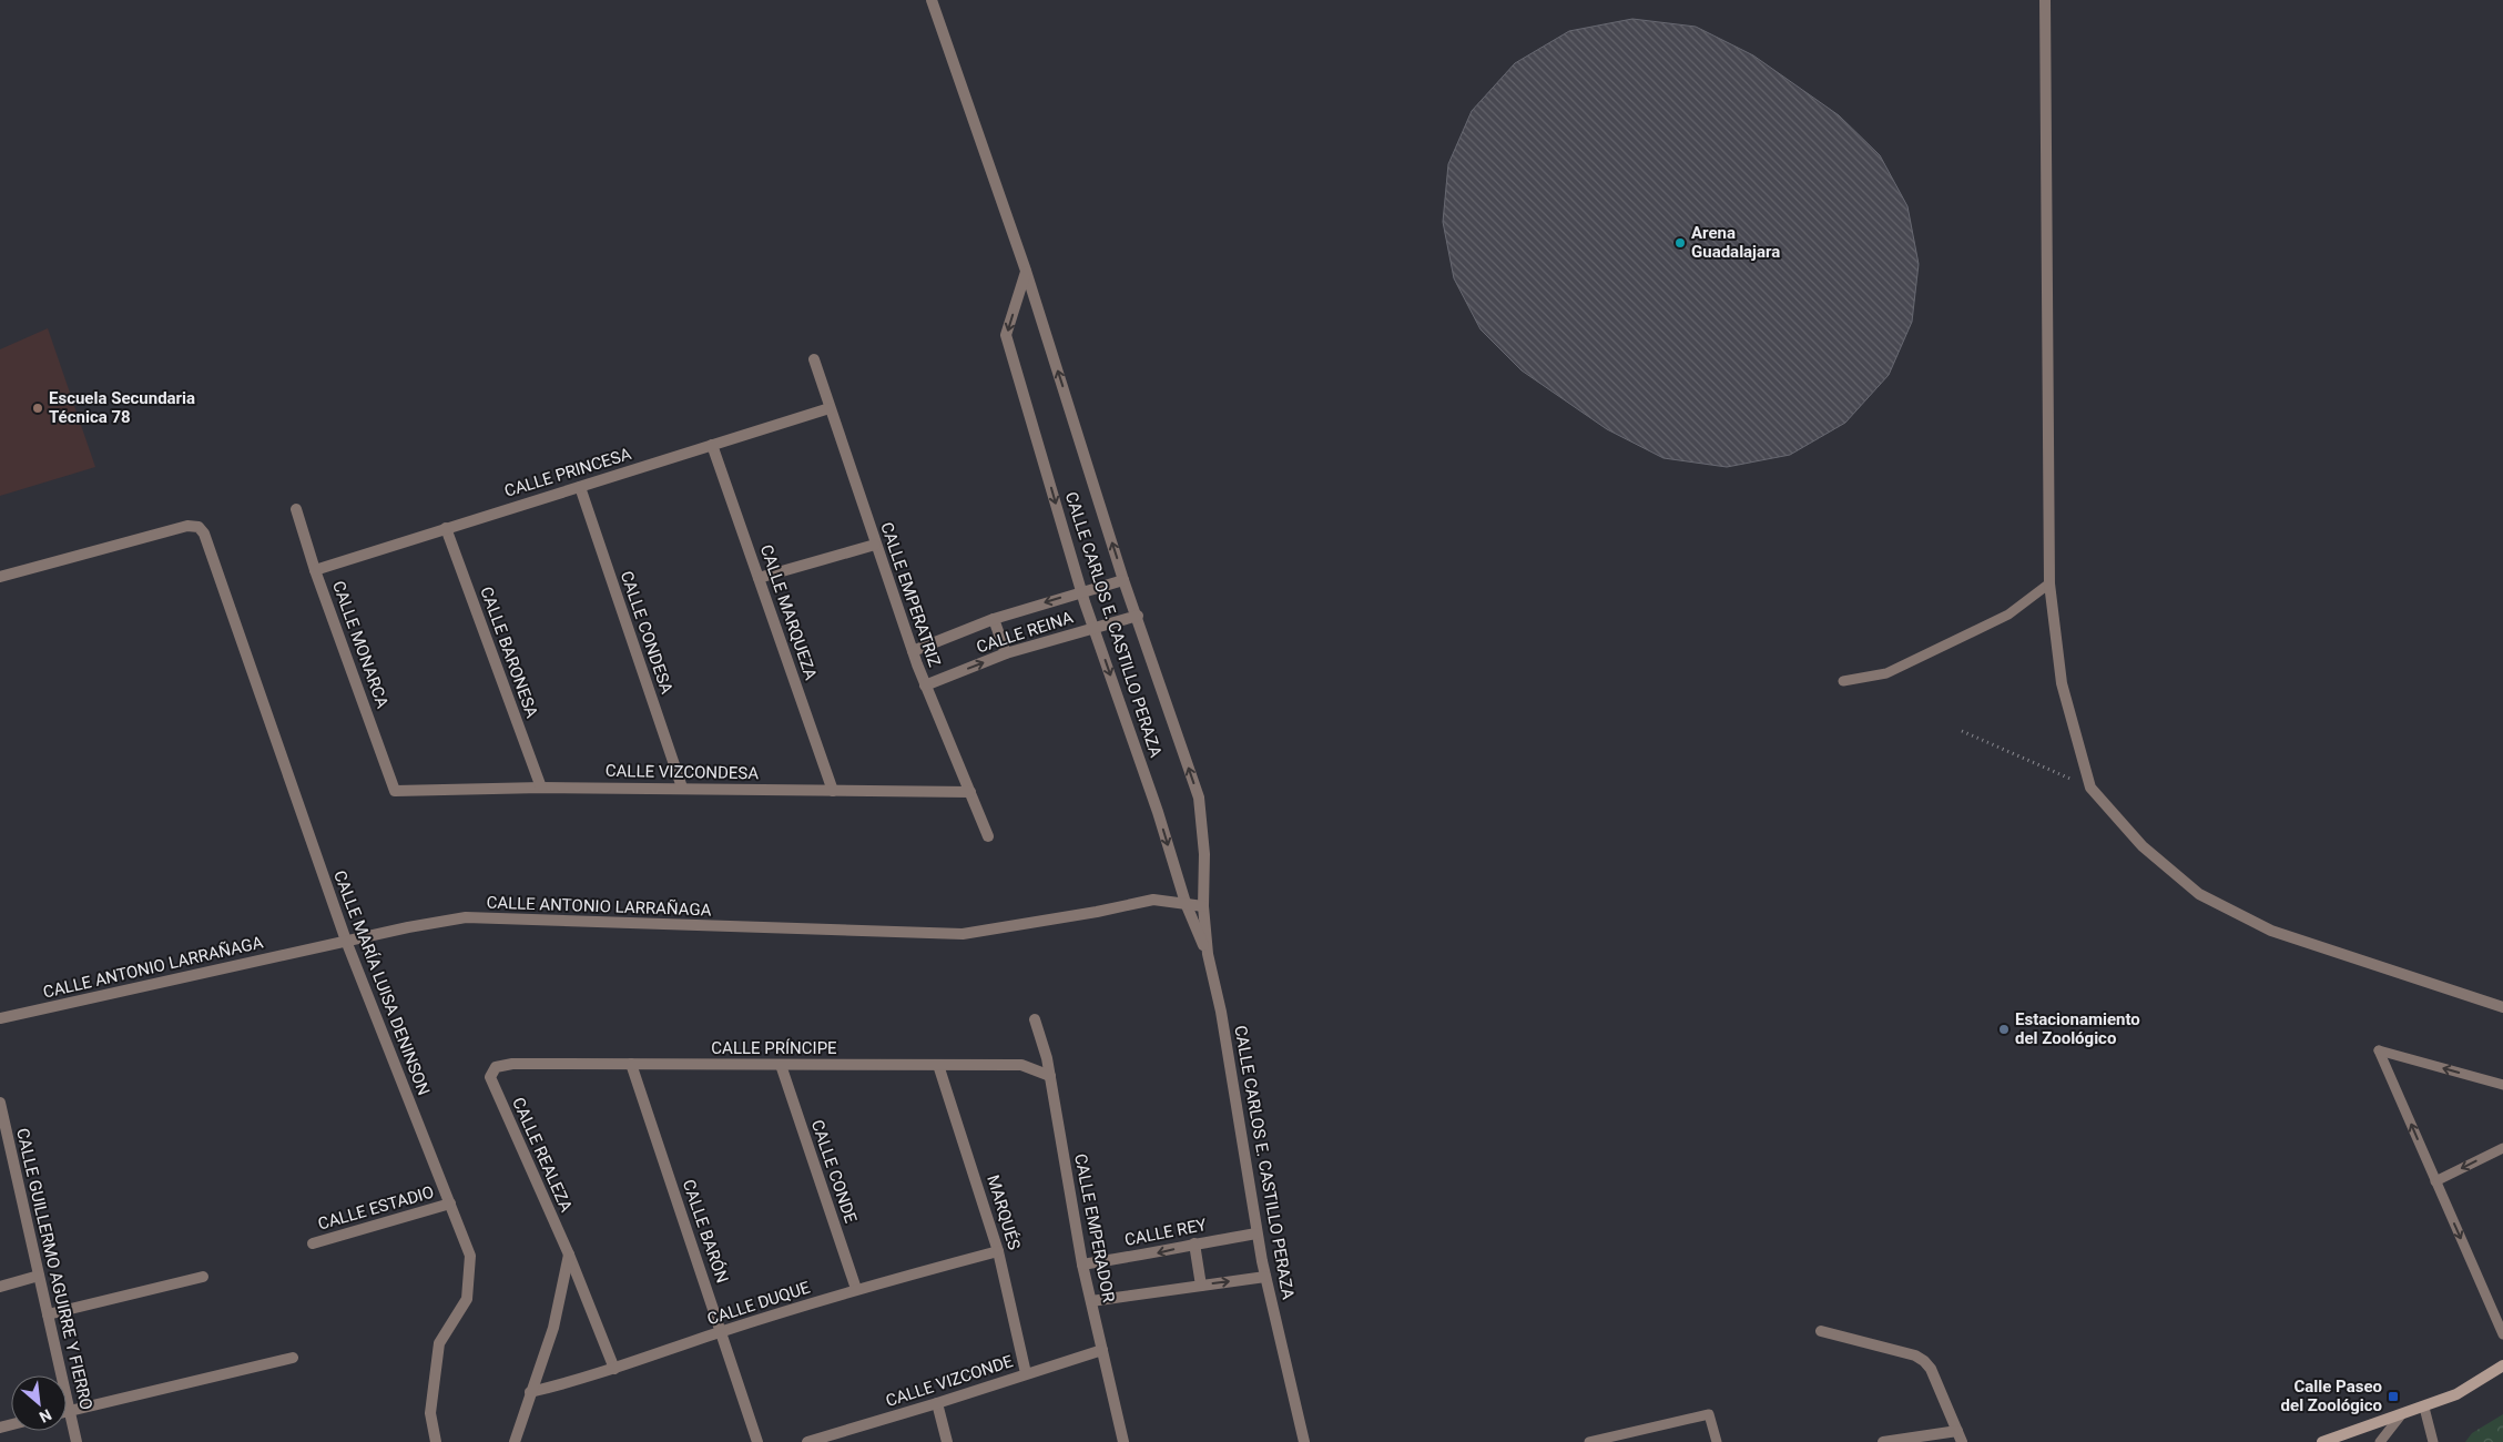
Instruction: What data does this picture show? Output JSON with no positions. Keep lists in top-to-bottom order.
{
  "streets": {
    "street": [
      "CALLE PRINCESA",
      "CALLE EMPERATRIZ",
      "CALLE MARQUEZA",
      "CALLE CARLOS E. CASTILLO PERAZA",
      "CALLE CONDESA",
      "CALLE REINA",
      "CALLE MONARCA",
      "CALLE BARONESA",
      "CALLE VIZCONDESA",
      "CALLE ANTONIO LARRAÑAGA",
      "CALLE MARÍA LUISA DENINSON",
      "CALLE PRÍNCIPE",
      "CALLE REALEZA",
      "CALLE CONDE",
      "CALLE ESTADIO",
      "MARQUÉS",
      "CALLE EMPERADOR",
      "CALLE BARÓN",
      "CALLE REY",
      "CALLE GUILLERMO AGUIRRE Y FIERRO",
      "CALLE DUQUE",
      "CALLE VIZCONDE"
    ]
  },
  "crossings": [
    ["CALLE PRINCESA", "CALLE EMPERATRIZ"],
    ["CALLE PRINCESA", "CALLE MARQUEZA"],
    ["CALLE PRINCESA", "CALLE CONDESA"],
    ["CALLE PRINCESA", "CALLE MONARCA"],
    ["CALLE PRINCESA", "CALLE BARONESA"],
    ["CALLE EMPERATRIZ", "CALLE REINA"],
    ["CALLE EMPERATRIZ", "CALLE VIZCONDESA"],
    ["CALLE MARQUEZA", "CALLE VIZCONDESA"],
    ["CALLE CARLOS E. CASTILLO PERAZA", "CALLE REINA"],
    ["CALLE CARLOS E. CASTILLO PERAZA", "CALLE ANTONIO LARRAÑAGA"],
    ["CALLE CARLOS E. CASTILLO PERAZA", "CALLE REY"],
    ["CALLE CONDESA", "CALLE VIZCONDESA"],
    ["CALLE MONARCA", "CALLE VIZCONDESA"],
    ["CALLE BARONESA", "CALLE VIZCONDESA"],
    ["CALLE ANTONIO LARRAÑAGA", "CALLE MARÍA LUISA DENINSON"],
    ["CALLE MARÍA LUISA DENINSON", "CALLE ESTADIO"],
    ["CALLE PRÍNCIPE", "CALLE REALEZA"],
    ["CALLE PRÍNCIPE", "CALLE CONDE"],
    ["CALLE PRÍNCIPE", "MARQUÉS"],
    ["CALLE PRÍNCIPE", "CALLE EMPERADOR"],
    ["CALLE PRÍNCIPE", "CALLE BARÓN"],
    ["CALLE REALEZA", "CALLE DUQUE"],
    ["CALLE CONDE", "CALLE DUQUE"],
    ["MARQUÉS", "CALLE DUQUE"],
    ["MARQUÉS", "CALLE VIZCONDE"],
    ["CALLE EMPERADOR", "CALLE REY"],
    ["CALLE EMPERADOR", "CALLE VIZCONDE"],
    ["CALLE BARÓN", "CALLE DUQUE"]
  ],
  "places": {
    "other": ["Arena Guadalajara", "Escuela Secundaria Técnica 78", "Estacionamiento del Zoológico"],
    "transit": ["Calle Paseo del Zoológico"]
  },
  "north": "bottom right"
}
